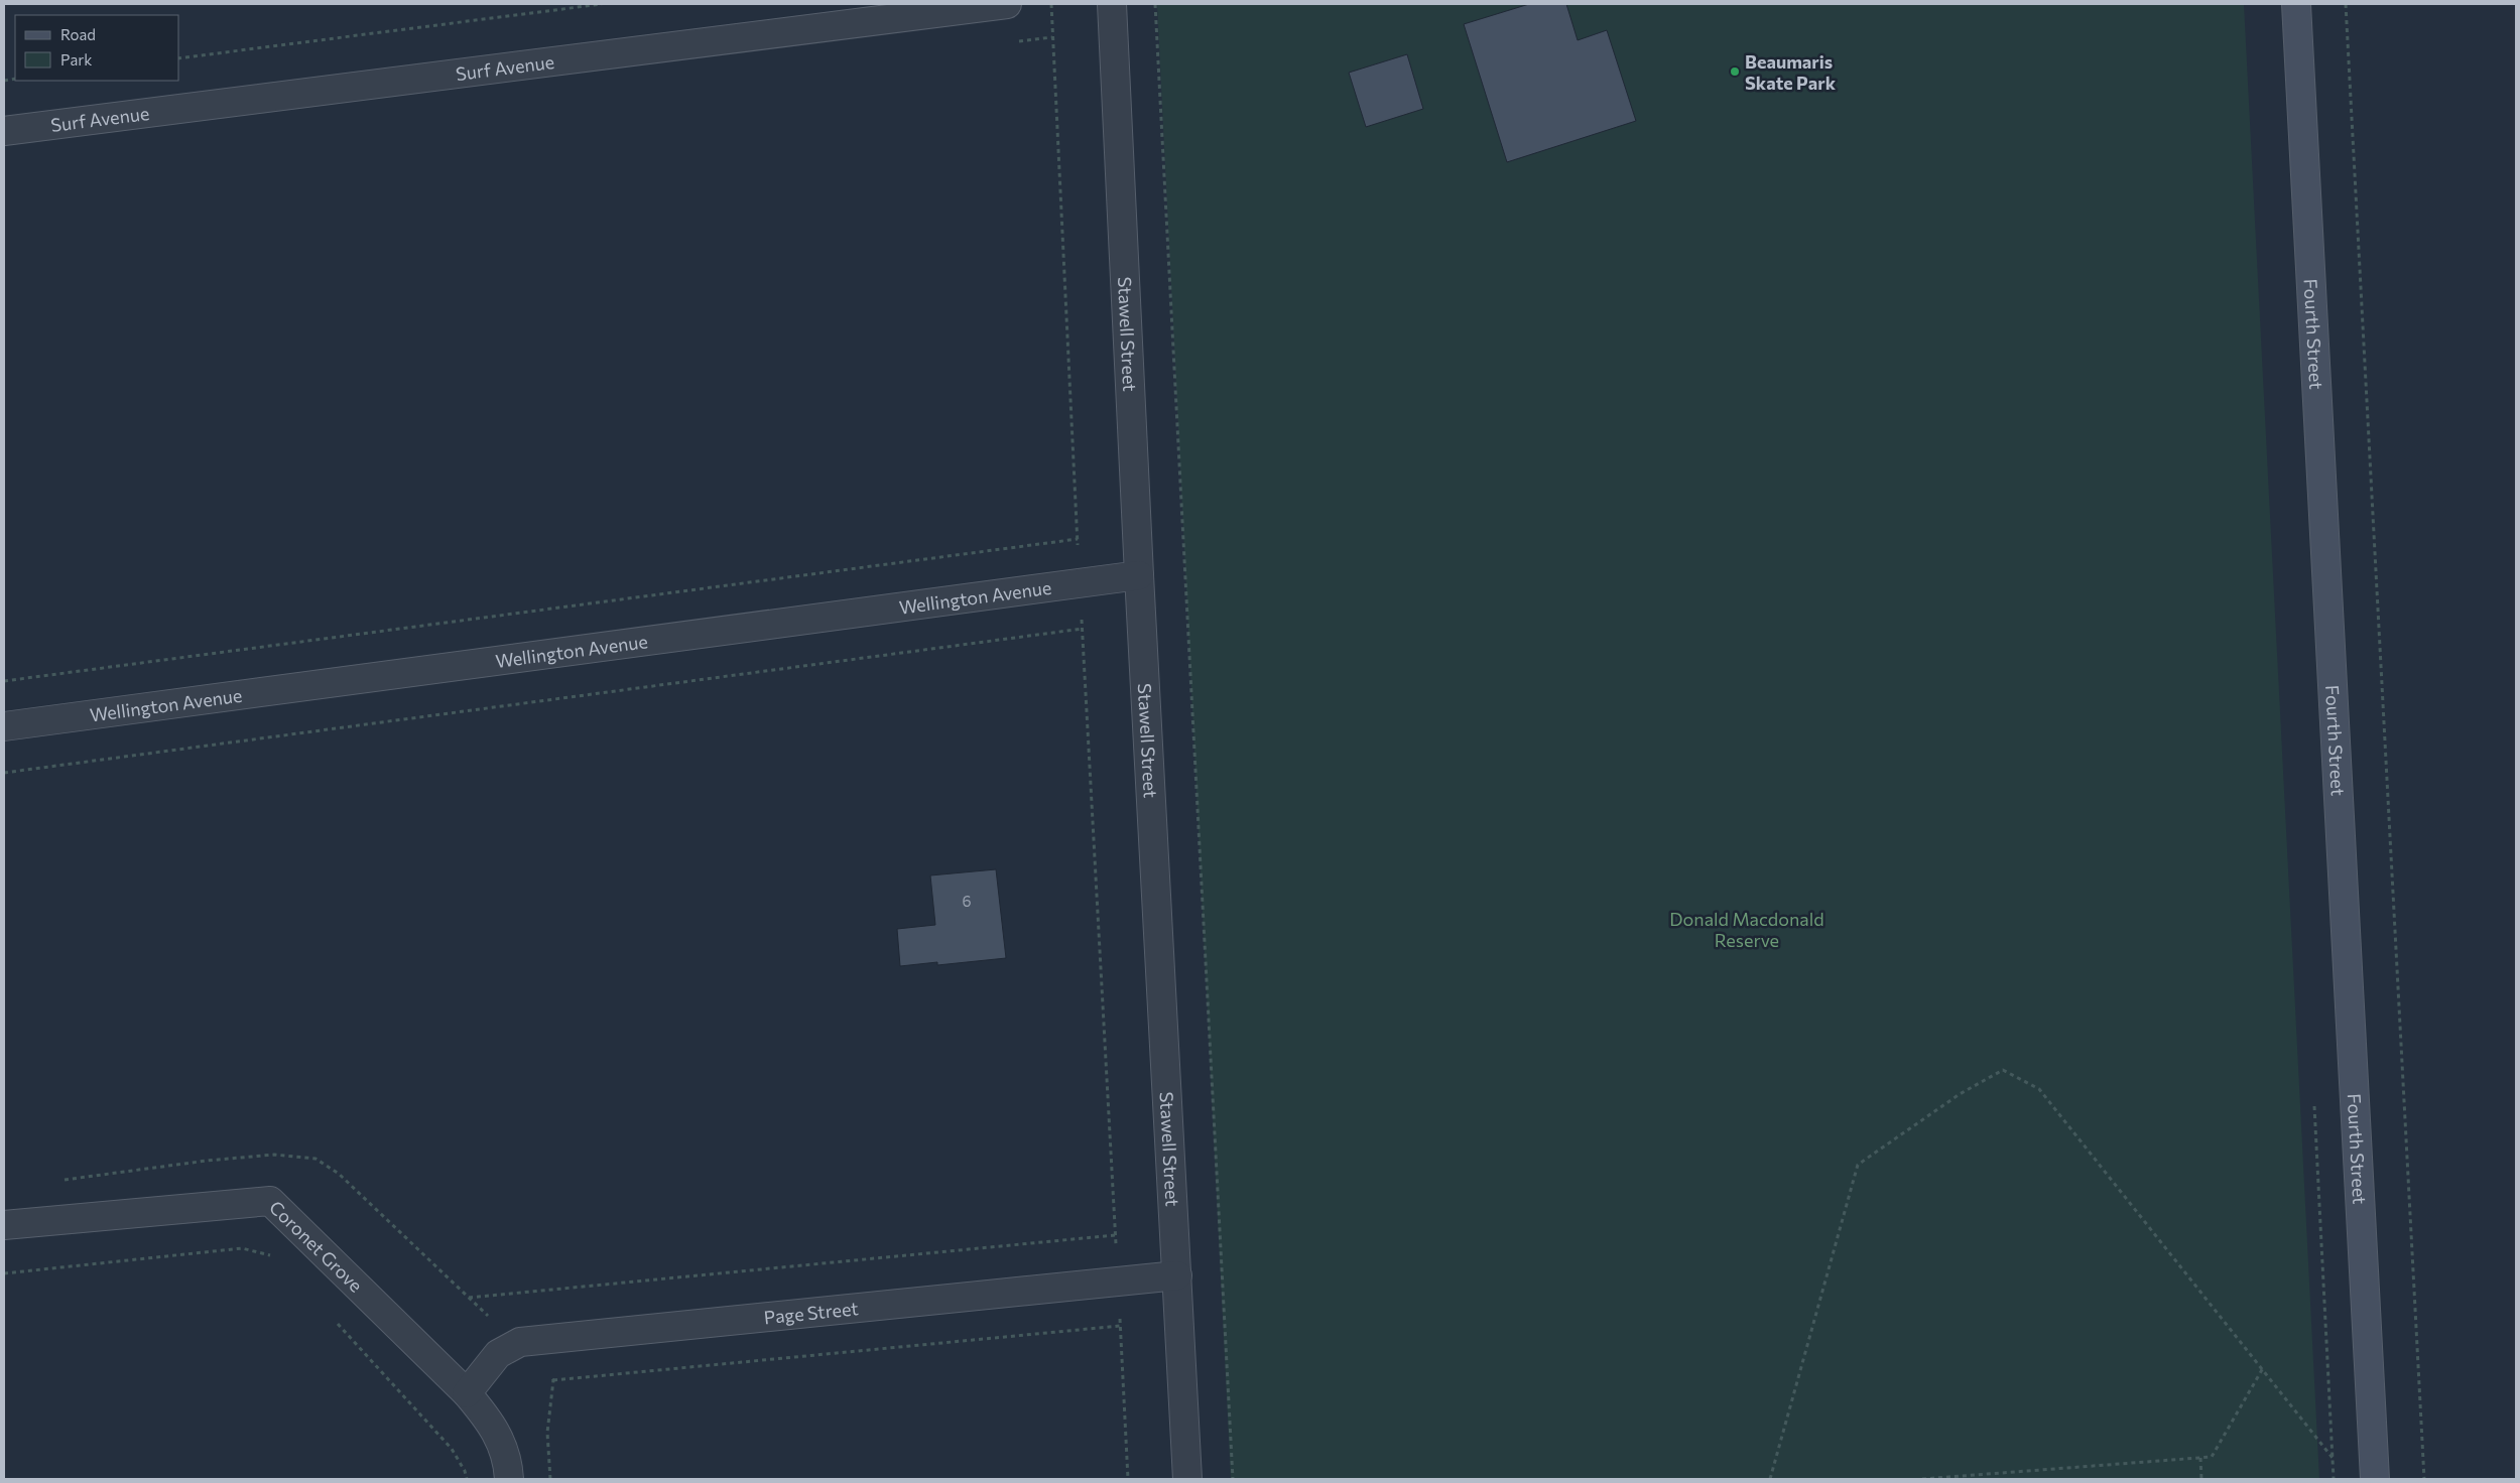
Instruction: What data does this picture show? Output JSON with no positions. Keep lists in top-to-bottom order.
{
  "streets": {
    "street": [
      "Surf Avenue",
      "Stawell Street",
      "Fourth Street",
      "Wellington Avenue",
      "Coronet Grove",
      "Page Street"
    ]
  },
  "crossings": [
    ["Stawell Street", "Wellington Avenue"],
    ["Stawell Street", "Page Street"],
    ["Coronet Grove", "Page Street"]
  ],
  "parks": ["Donald Macdonald Reserve"],
  "places": ["Beaumaris Skate Park"],
  "house_numbers": ["6"],
  "legend": ["Road", "Park"]
}
